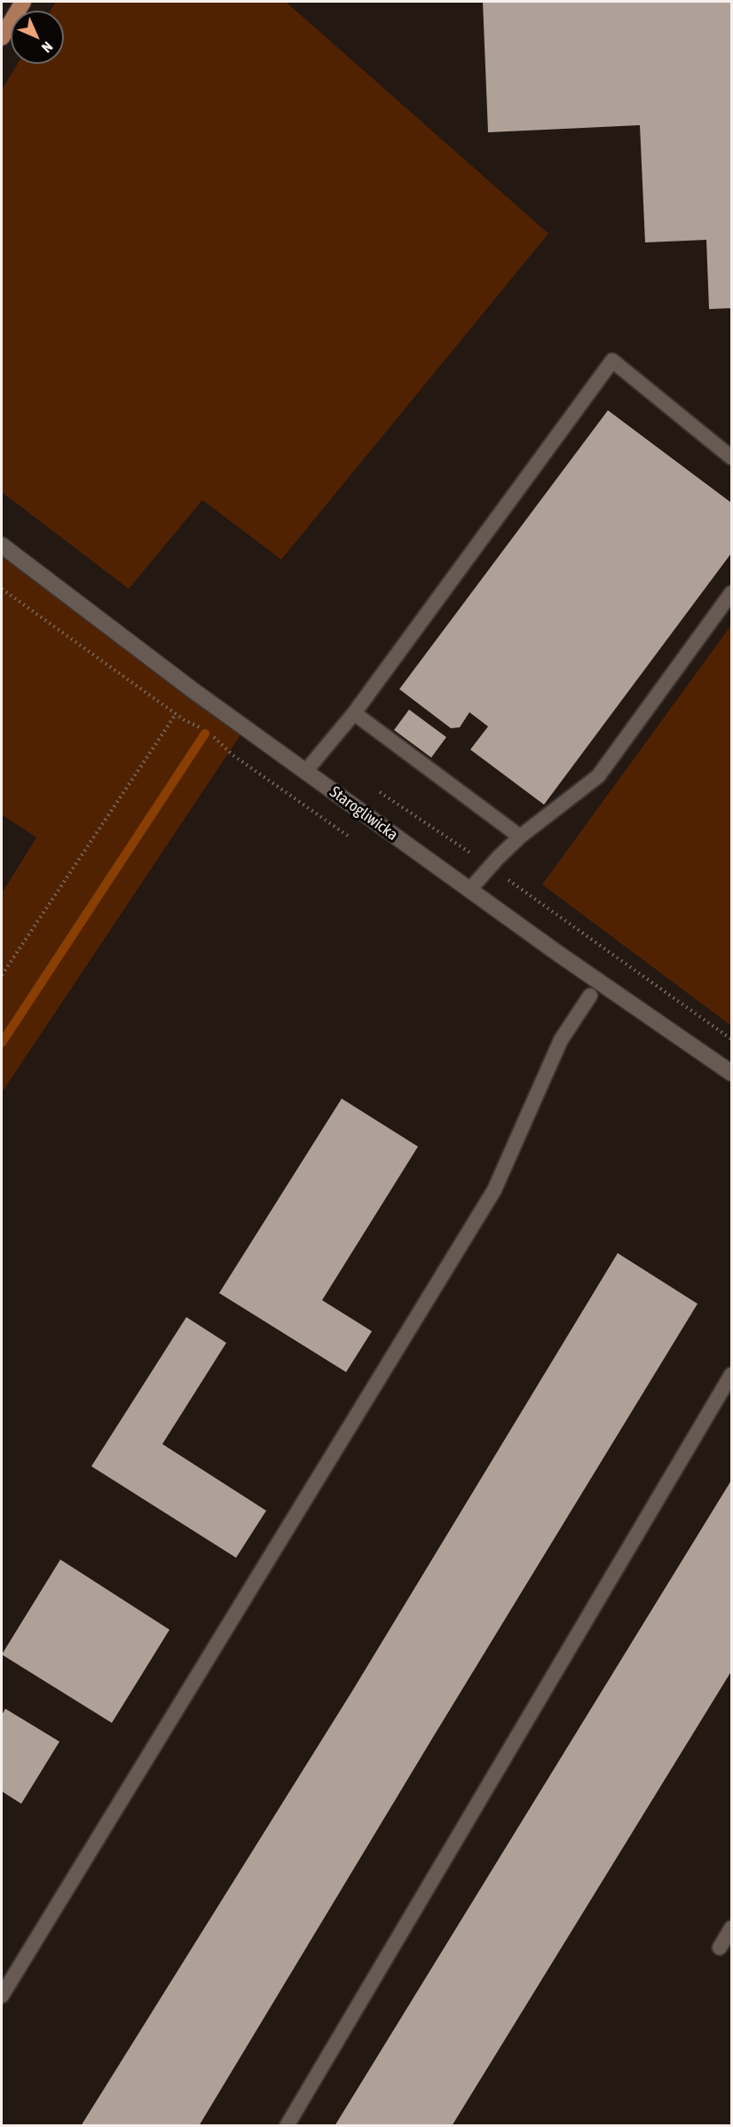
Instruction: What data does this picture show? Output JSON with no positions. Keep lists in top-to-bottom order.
{
  "streets": {
    "street": ["Starogliwicka"]
  },
  "north": "bottom right"
}
